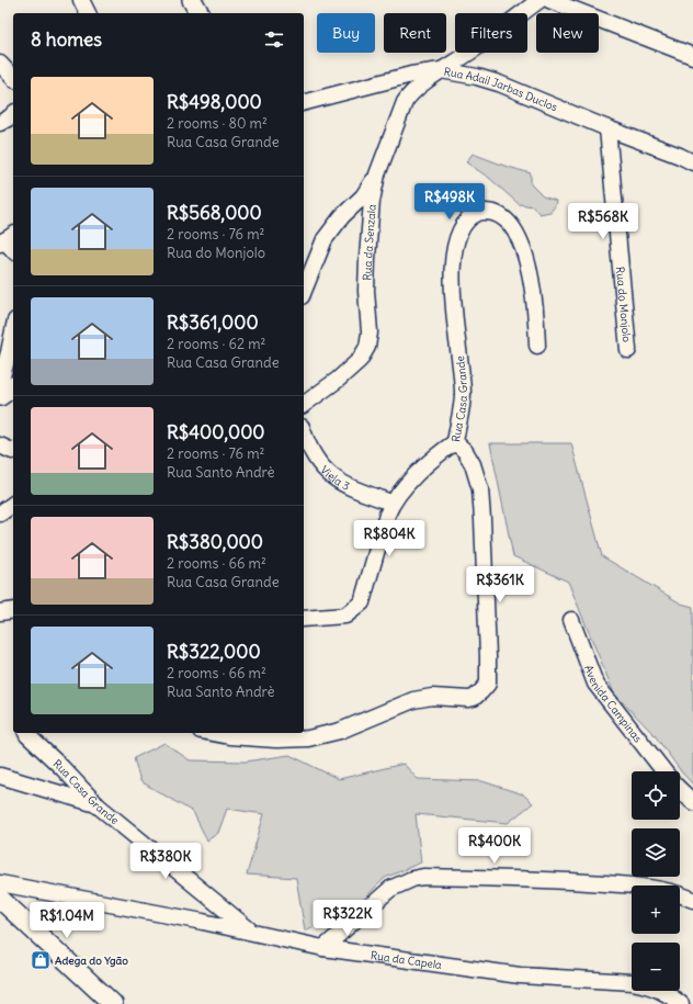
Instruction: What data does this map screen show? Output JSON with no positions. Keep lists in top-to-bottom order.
{
  "streets": {
    "street": [
      "Rua Adail Jarbas Duclos",
      "Rua da Senzala",
      "Rua do Monjolo",
      "Rua Casa Grande",
      "Viela 3",
      "Avenida Campinas",
      "Rua da Capela"
    ]
  },
  "crossings": [
    ["Rua Adail Jarbas Duclos", "Rua da Senzala"],
    ["Rua Adail Jarbas Duclos", "Rua do Monjolo"],
    ["Rua Casa Grande", "Rua da Capela"]
  ],
  "places": {
    "shop": ["Adega do Ygão"]
  },
  "page": {
    "chip": [
      "Buy",
      "Rent",
      "Filters",
      "New"
    ],
    "heading": "8 homes",
    "list": [
      {
        "name": "R$498,000",
        "note": "2 rooms · 80 m² · Rua Casa Grande"
      },
      {
        "name": "R$568,000",
        "note": "2 rooms · 76 m² · Rua do Monjolo"
      },
      {
        "name": "R$361,000",
        "note": "2 rooms · 62 m² · Rua Casa Grande"
      },
      {
        "name": "R$400,000",
        "note": "2 rooms · 76 m² · Rua Santo Andrè"
      },
      {
        "name": "R$380,000",
        "note": "2 rooms · 66 m² · Rua Casa Grande"
      },
      {
        "name": "R$322,000",
        "note": "2 rooms · 66 m² · Rua Santo Andrè"
      }
    ],
    "price": [
      "R$498K",
      "R$568K",
      "R$804K",
      "R$361K",
      "R$400K",
      "R$380K",
      "R$322K",
      "R$1.04M"
    ],
    "map_buttons": ["+", "−"]
  }
}
